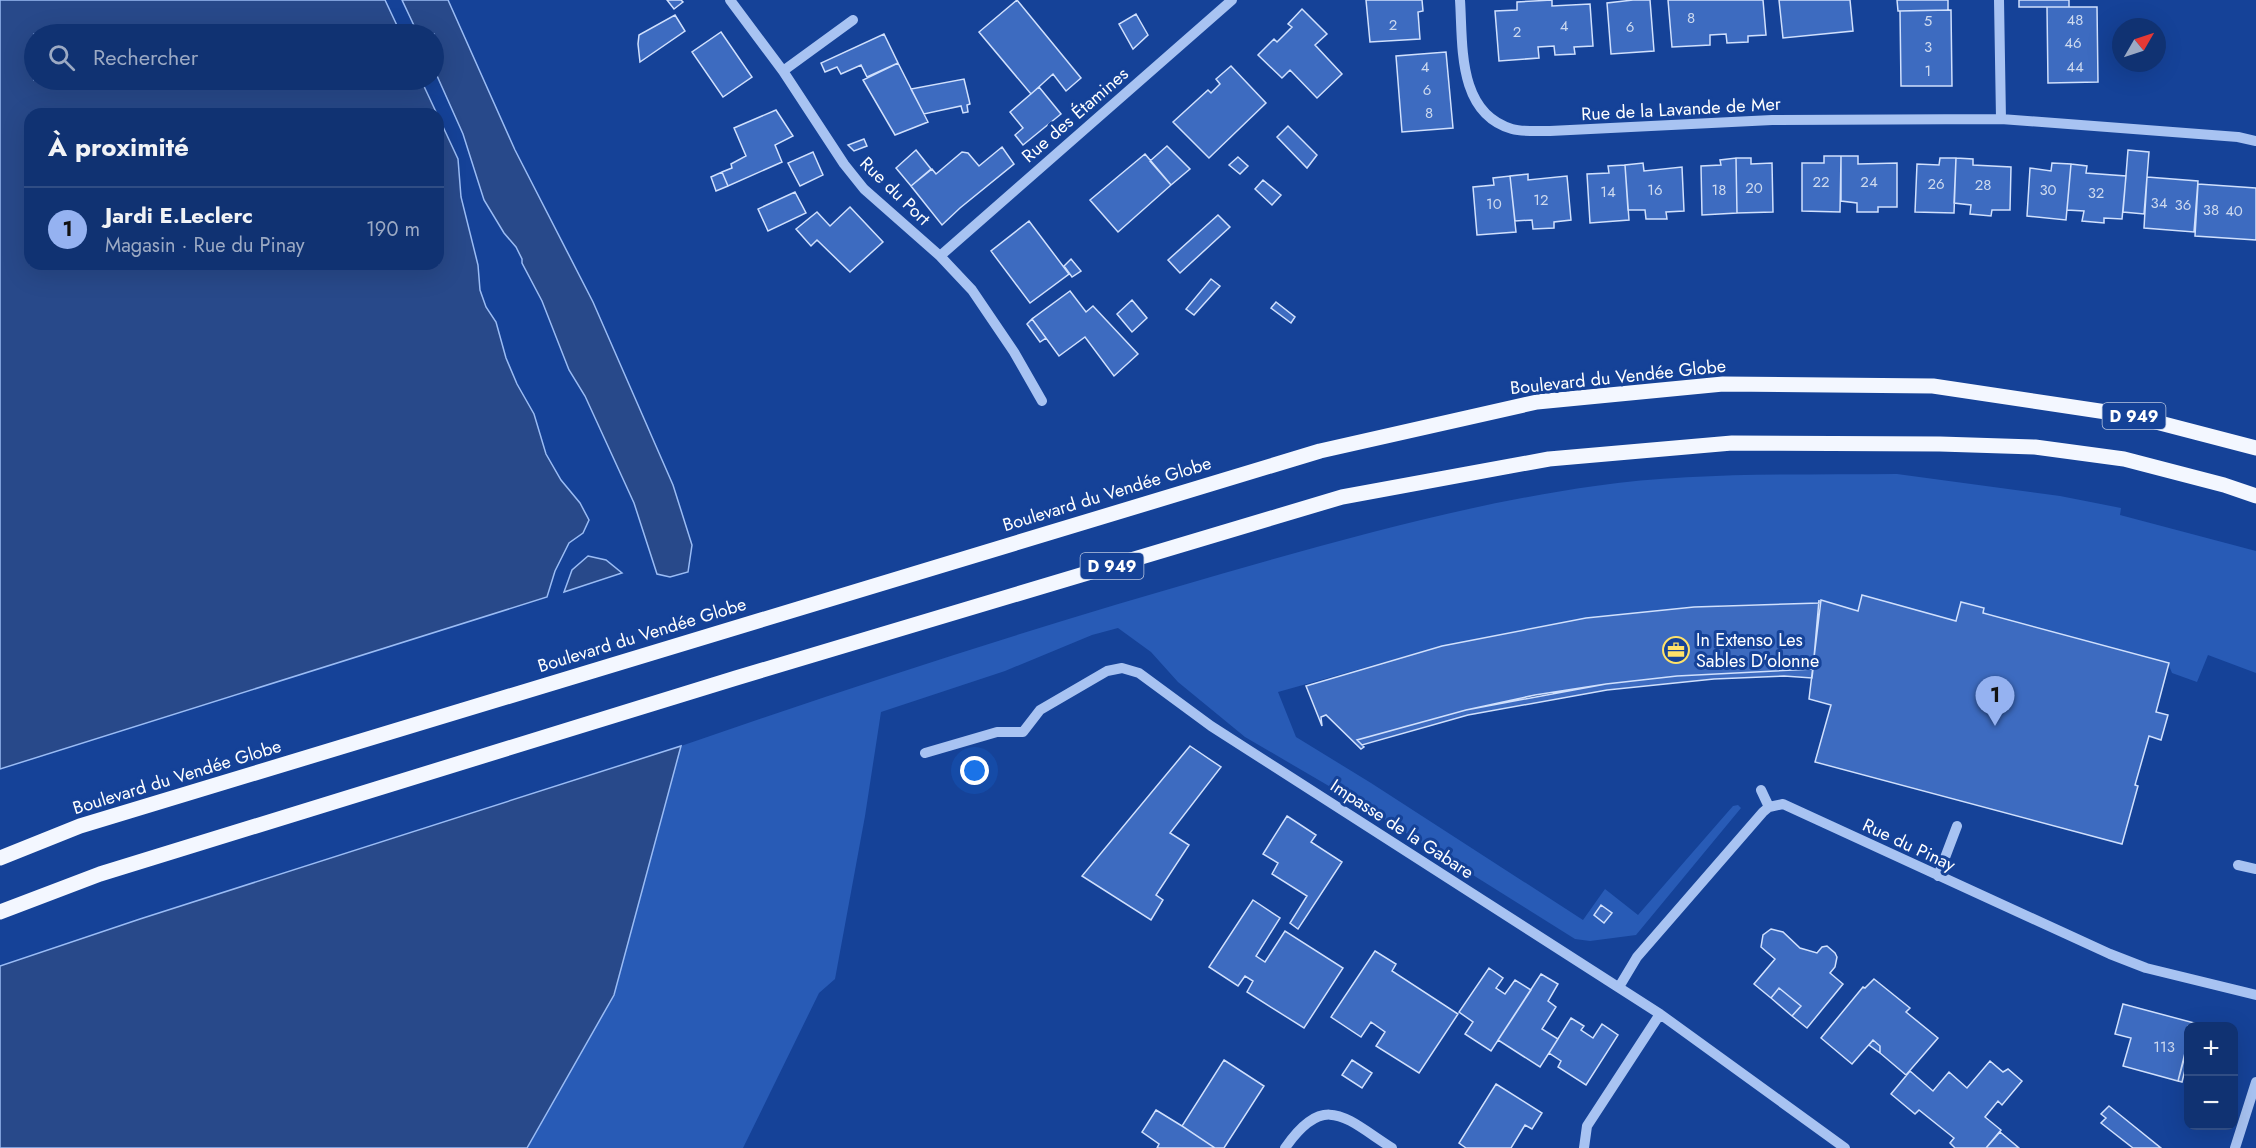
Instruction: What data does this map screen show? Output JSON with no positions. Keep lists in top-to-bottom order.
{
  "streets": {
    "main road": ["Boulevard du Vendée Globe", "D 949"],
    "street": [
      "Rue de la Lavande de Mer",
      "Rue des Étamines",
      "Rue du Port",
      "Impasse de la Gabare",
      "Rue du Pinay"
    ]
  },
  "crossings": [
    ["Rue des Étamines", "Rue du Port"]
  ],
  "places": {
    "office": ["In Extenso Les Sables D'olonne"]
  },
  "house_numbers": [
    "8",
    "48",
    "5",
    "2",
    "4",
    "6",
    "2",
    "46",
    "3",
    "4",
    "44",
    "1",
    "6",
    "8",
    "22",
    "24",
    "26",
    "28",
    "20",
    "16",
    "18",
    "30",
    "14",
    "32",
    "12",
    "34",
    "10",
    "36",
    "38",
    "40",
    "113"
  ],
  "north": "top right",
  "page": {
    "search": "Rechercher",
    "heading": "À proximité",
    "list": [
      {
        "mark": "1",
        "name": "Jardi E.Leclerc",
        "note": "Magasin · Rue du Pinay",
        "value": "190 m"
      }
    ],
    "pins": "1",
    "map_buttons": ["+", "−"]
  }
}
